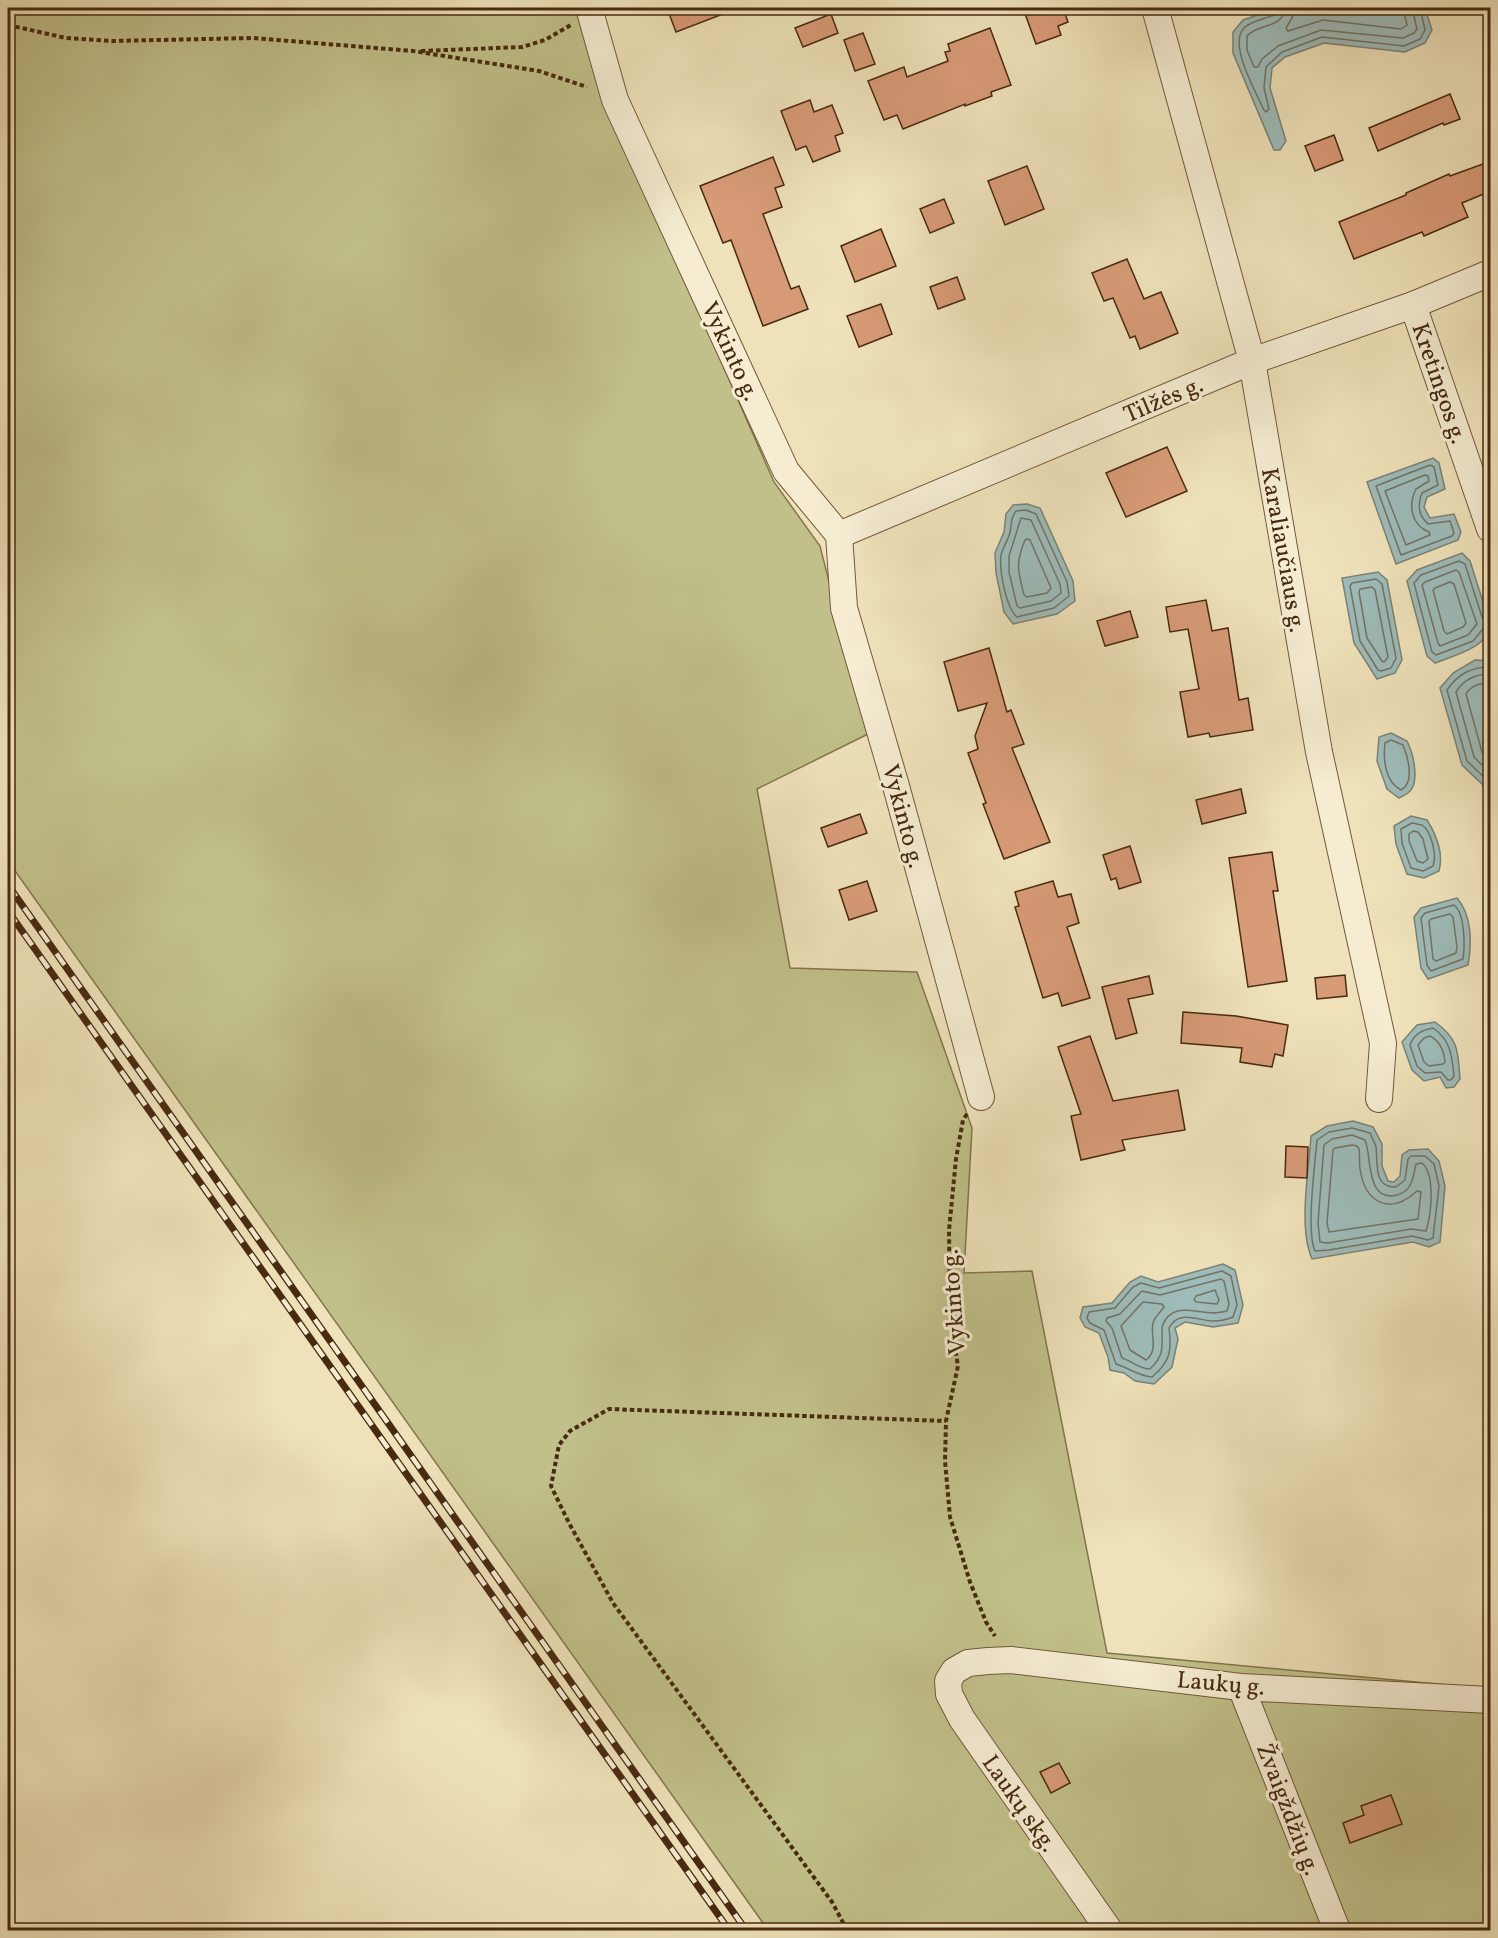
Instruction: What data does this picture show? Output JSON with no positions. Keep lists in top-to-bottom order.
{
  "streets": {
    "street": [
      "Vykinto g.",
      "Kretingos g.",
      "Tilžės g.",
      "Karaliaučiaus g.",
      "Laukų g.",
      "Laukų skg.",
      "Žvaigždžių g."
    ]
  },
  "crossings": [
    ["Vykinto g.", "Tilžės g."],
    ["Vykinto g.", "Laukų g."],
    ["Kretingos g.", "Tilžės g."],
    ["Tilžės g.", "Karaliaučiaus g."],
    ["Laukų g.", "Laukų skg."],
    ["Laukų g.", "Žvaigždžių g."]
  ]
}
